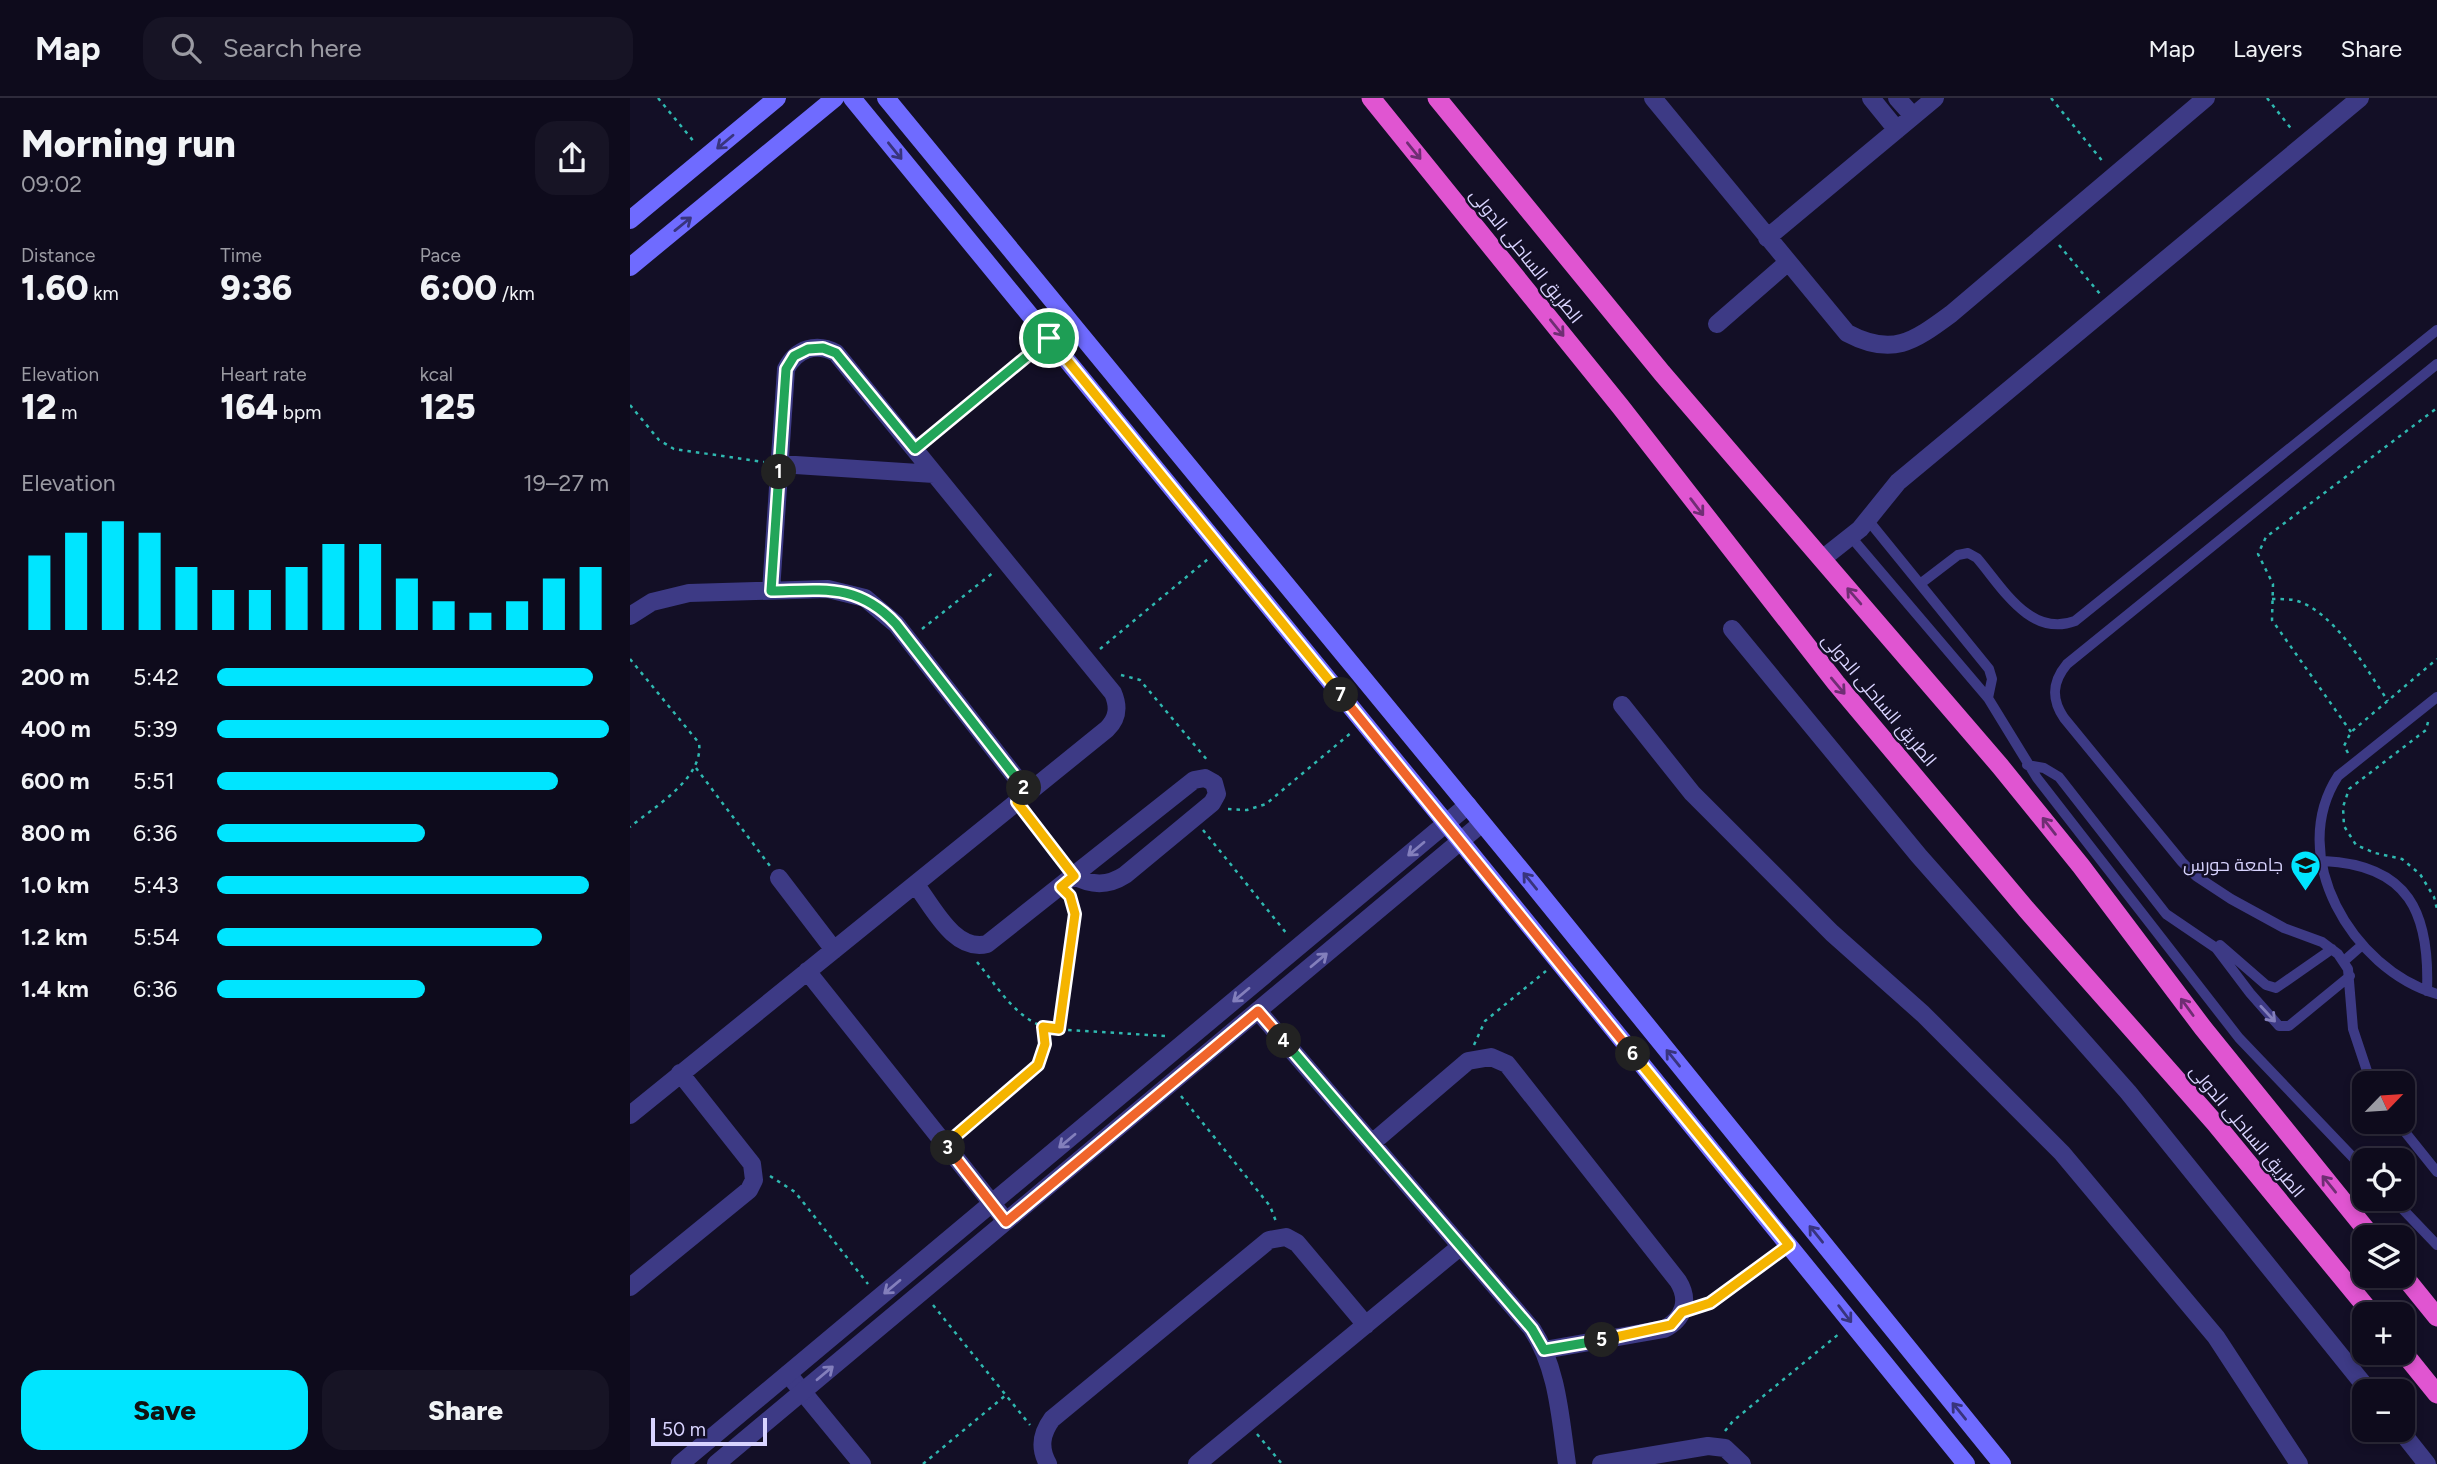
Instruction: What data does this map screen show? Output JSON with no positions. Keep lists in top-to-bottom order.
{
  "streets": {
    "highway": ["الطريق الساحلى الدولى"]
  },
  "places": {
    "school or university": ["جامعة حورس"]
  },
  "scale_bar": "50 m",
  "north": "top right",
  "page": {
    "header": "Map",
    "search": "Search here",
    "nav": ["Map", "Layers", "Share"],
    "heading": ["Morning run", "09:02"],
    "stats": [
      ["Distance", "1.60 km"],
      ["Time", "9:36"],
      ["Pace", "6:00 /km"],
      ["Elevation", "12 m"],
      ["Heart rate", "164 bpm"],
      ["kcal", "125"]
    ],
    "pins": [
      "1",
      "7",
      "2",
      "4",
      "6",
      "3",
      "5"
    ],
    "chart": ["Elevation", "19–27 m"],
    "list": [
      {
        "name": "200 m",
        "note": "5:42"
      },
      {
        "name": "400 m",
        "note": "5:39"
      },
      {
        "name": "600 m",
        "note": "5:51"
      },
      {
        "name": "800 m",
        "note": "6:36"
      },
      {
        "name": "1.0 km",
        "note": "5:43"
      },
      {
        "name": "1.2 km",
        "note": "5:54"
      },
      {
        "name": "1.4 km",
        "note": "6:36"
      }
    ],
    "map_buttons": ["+", "−"],
    "buttons": ["Save", "Share"],
    "scale": "50 m"
  }
}
